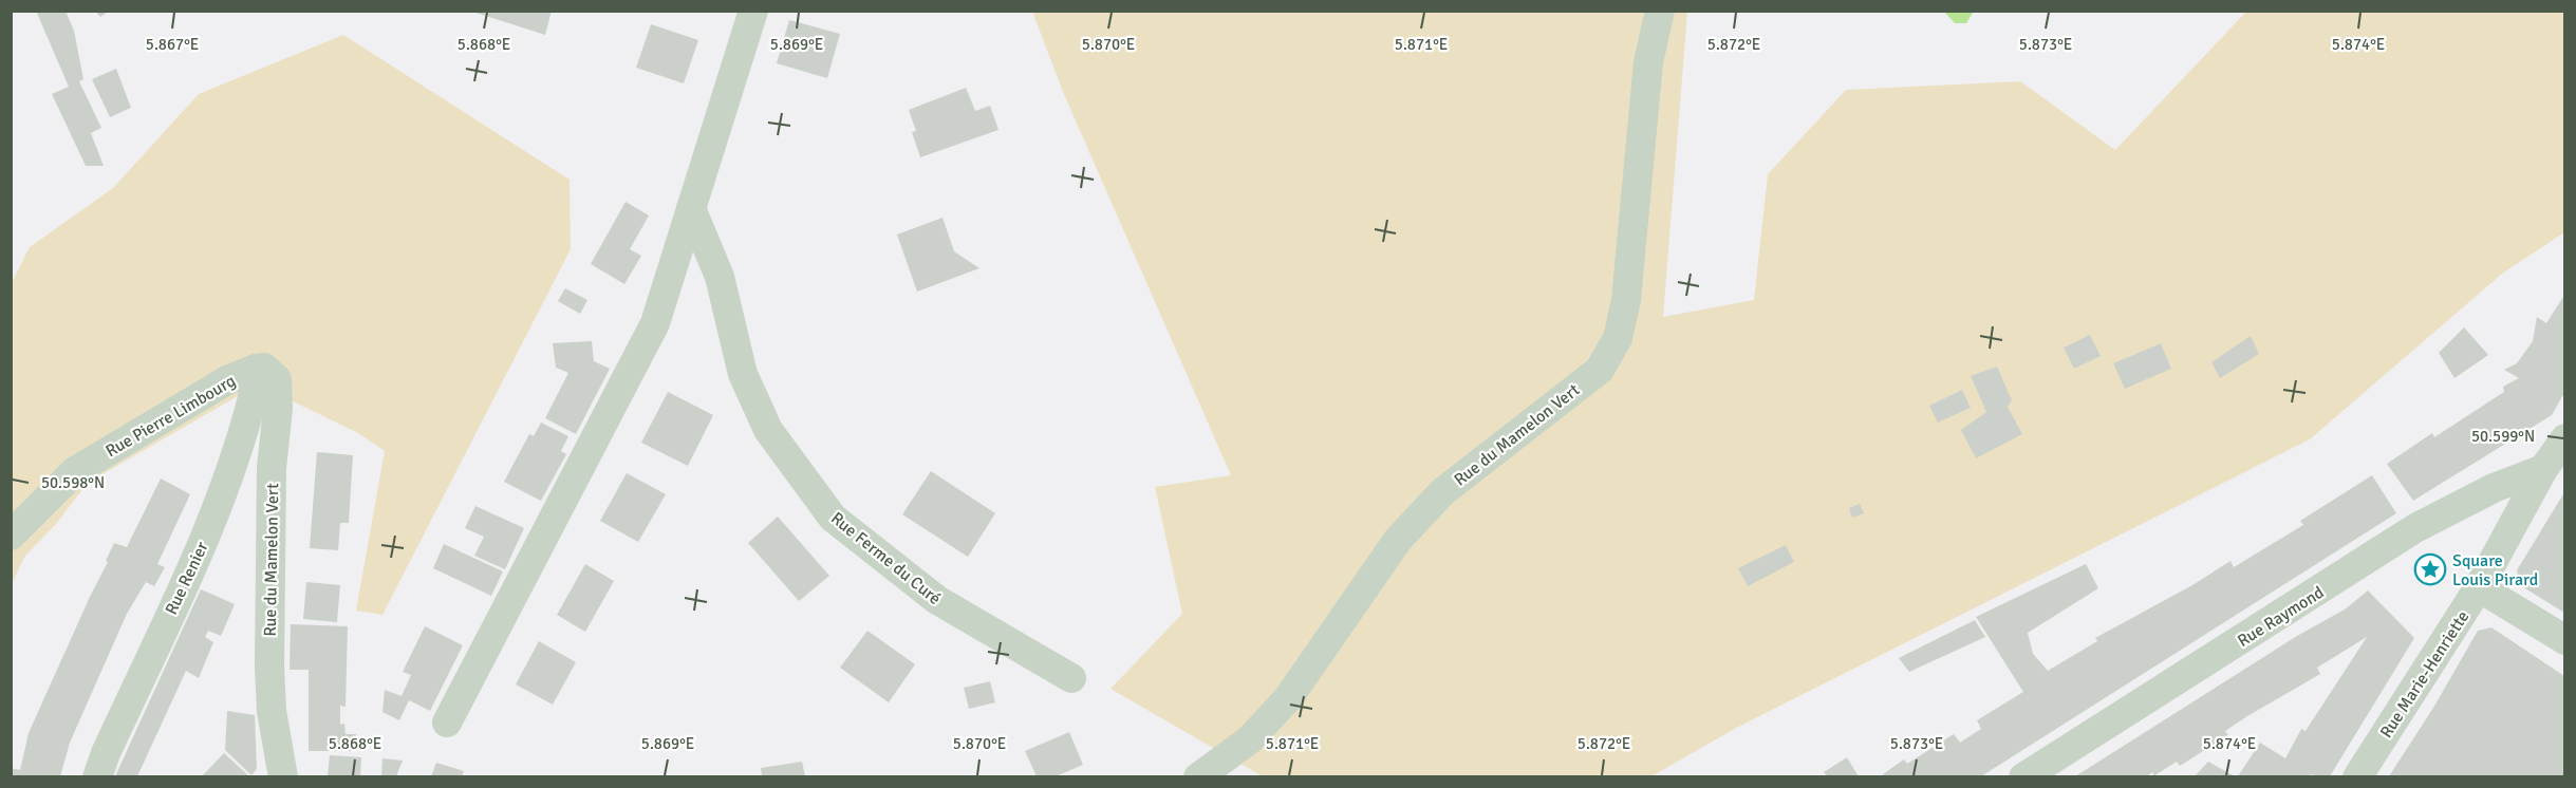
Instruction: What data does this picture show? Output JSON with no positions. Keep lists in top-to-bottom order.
{
  "streets": {
    "street": [
      "Rue Pierre Limbourg",
      "Rue du Mamelon Vert",
      "Rue Ferme du Curé",
      "Rue Renier",
      "Rue Raymond",
      "Rue Marie-Henriette"
    ]
  },
  "crossings": [
    ["Rue Pierre Limbourg", "Rue du Mamelon Vert"],
    ["Rue Pierre Limbourg", "Rue Renier"],
    ["Rue du Mamelon Vert", "Rue Renier"],
    ["Rue Raymond", "Rue Marie-Henriette"]
  ],
  "places": {
    "place": ["Square Louis Pirard"]
  },
  "coordinates": [
    "5.867°E",
    "5.868°E",
    "5.869°E",
    "5.870°E",
    "5.871°E",
    "5.872°E",
    "5.873°E",
    "5.874°E",
    "50.599°N",
    "50.598°N"
  ]
}
